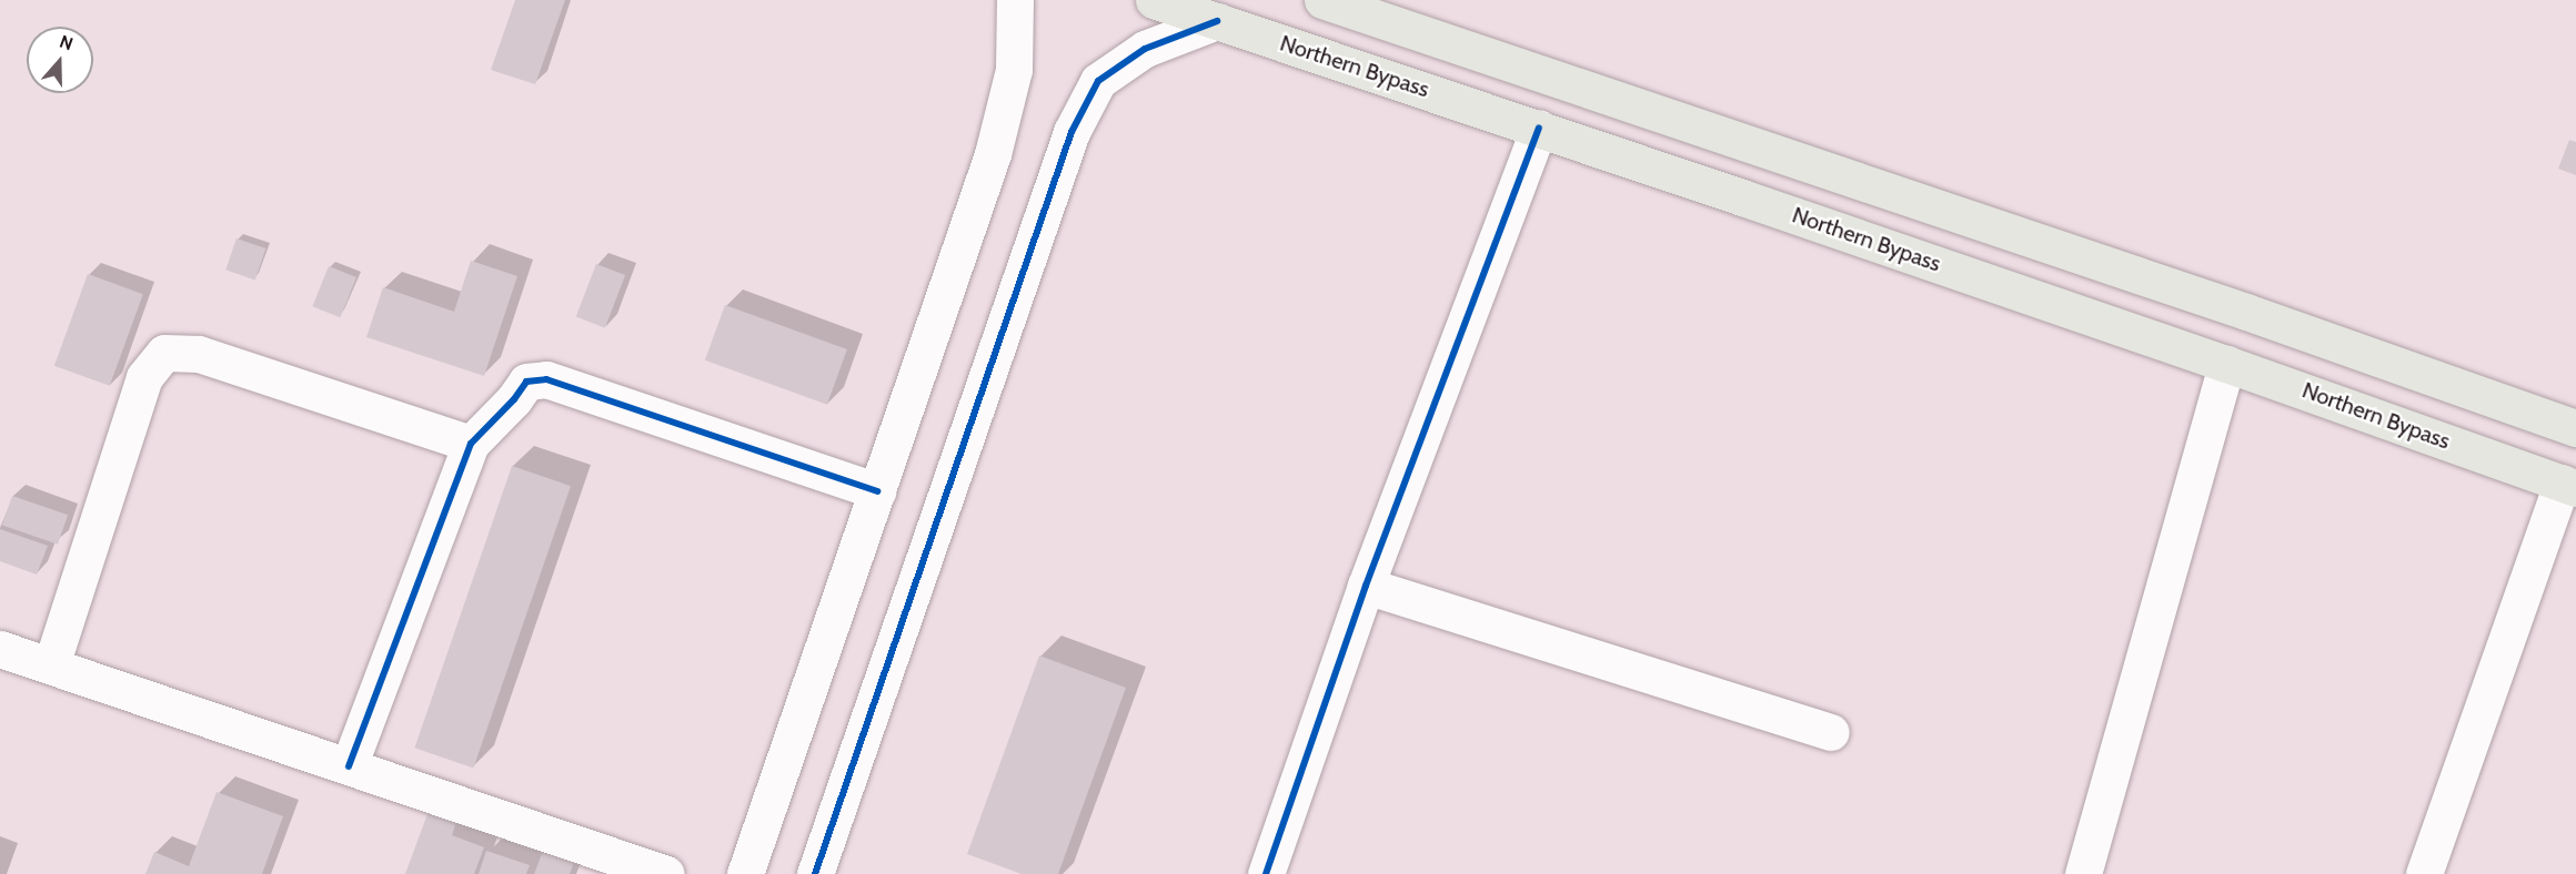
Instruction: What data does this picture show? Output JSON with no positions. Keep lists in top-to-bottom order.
{
  "streets": {
    "main road": ["Northern Bypass"]
  },
  "north": "top"
}
